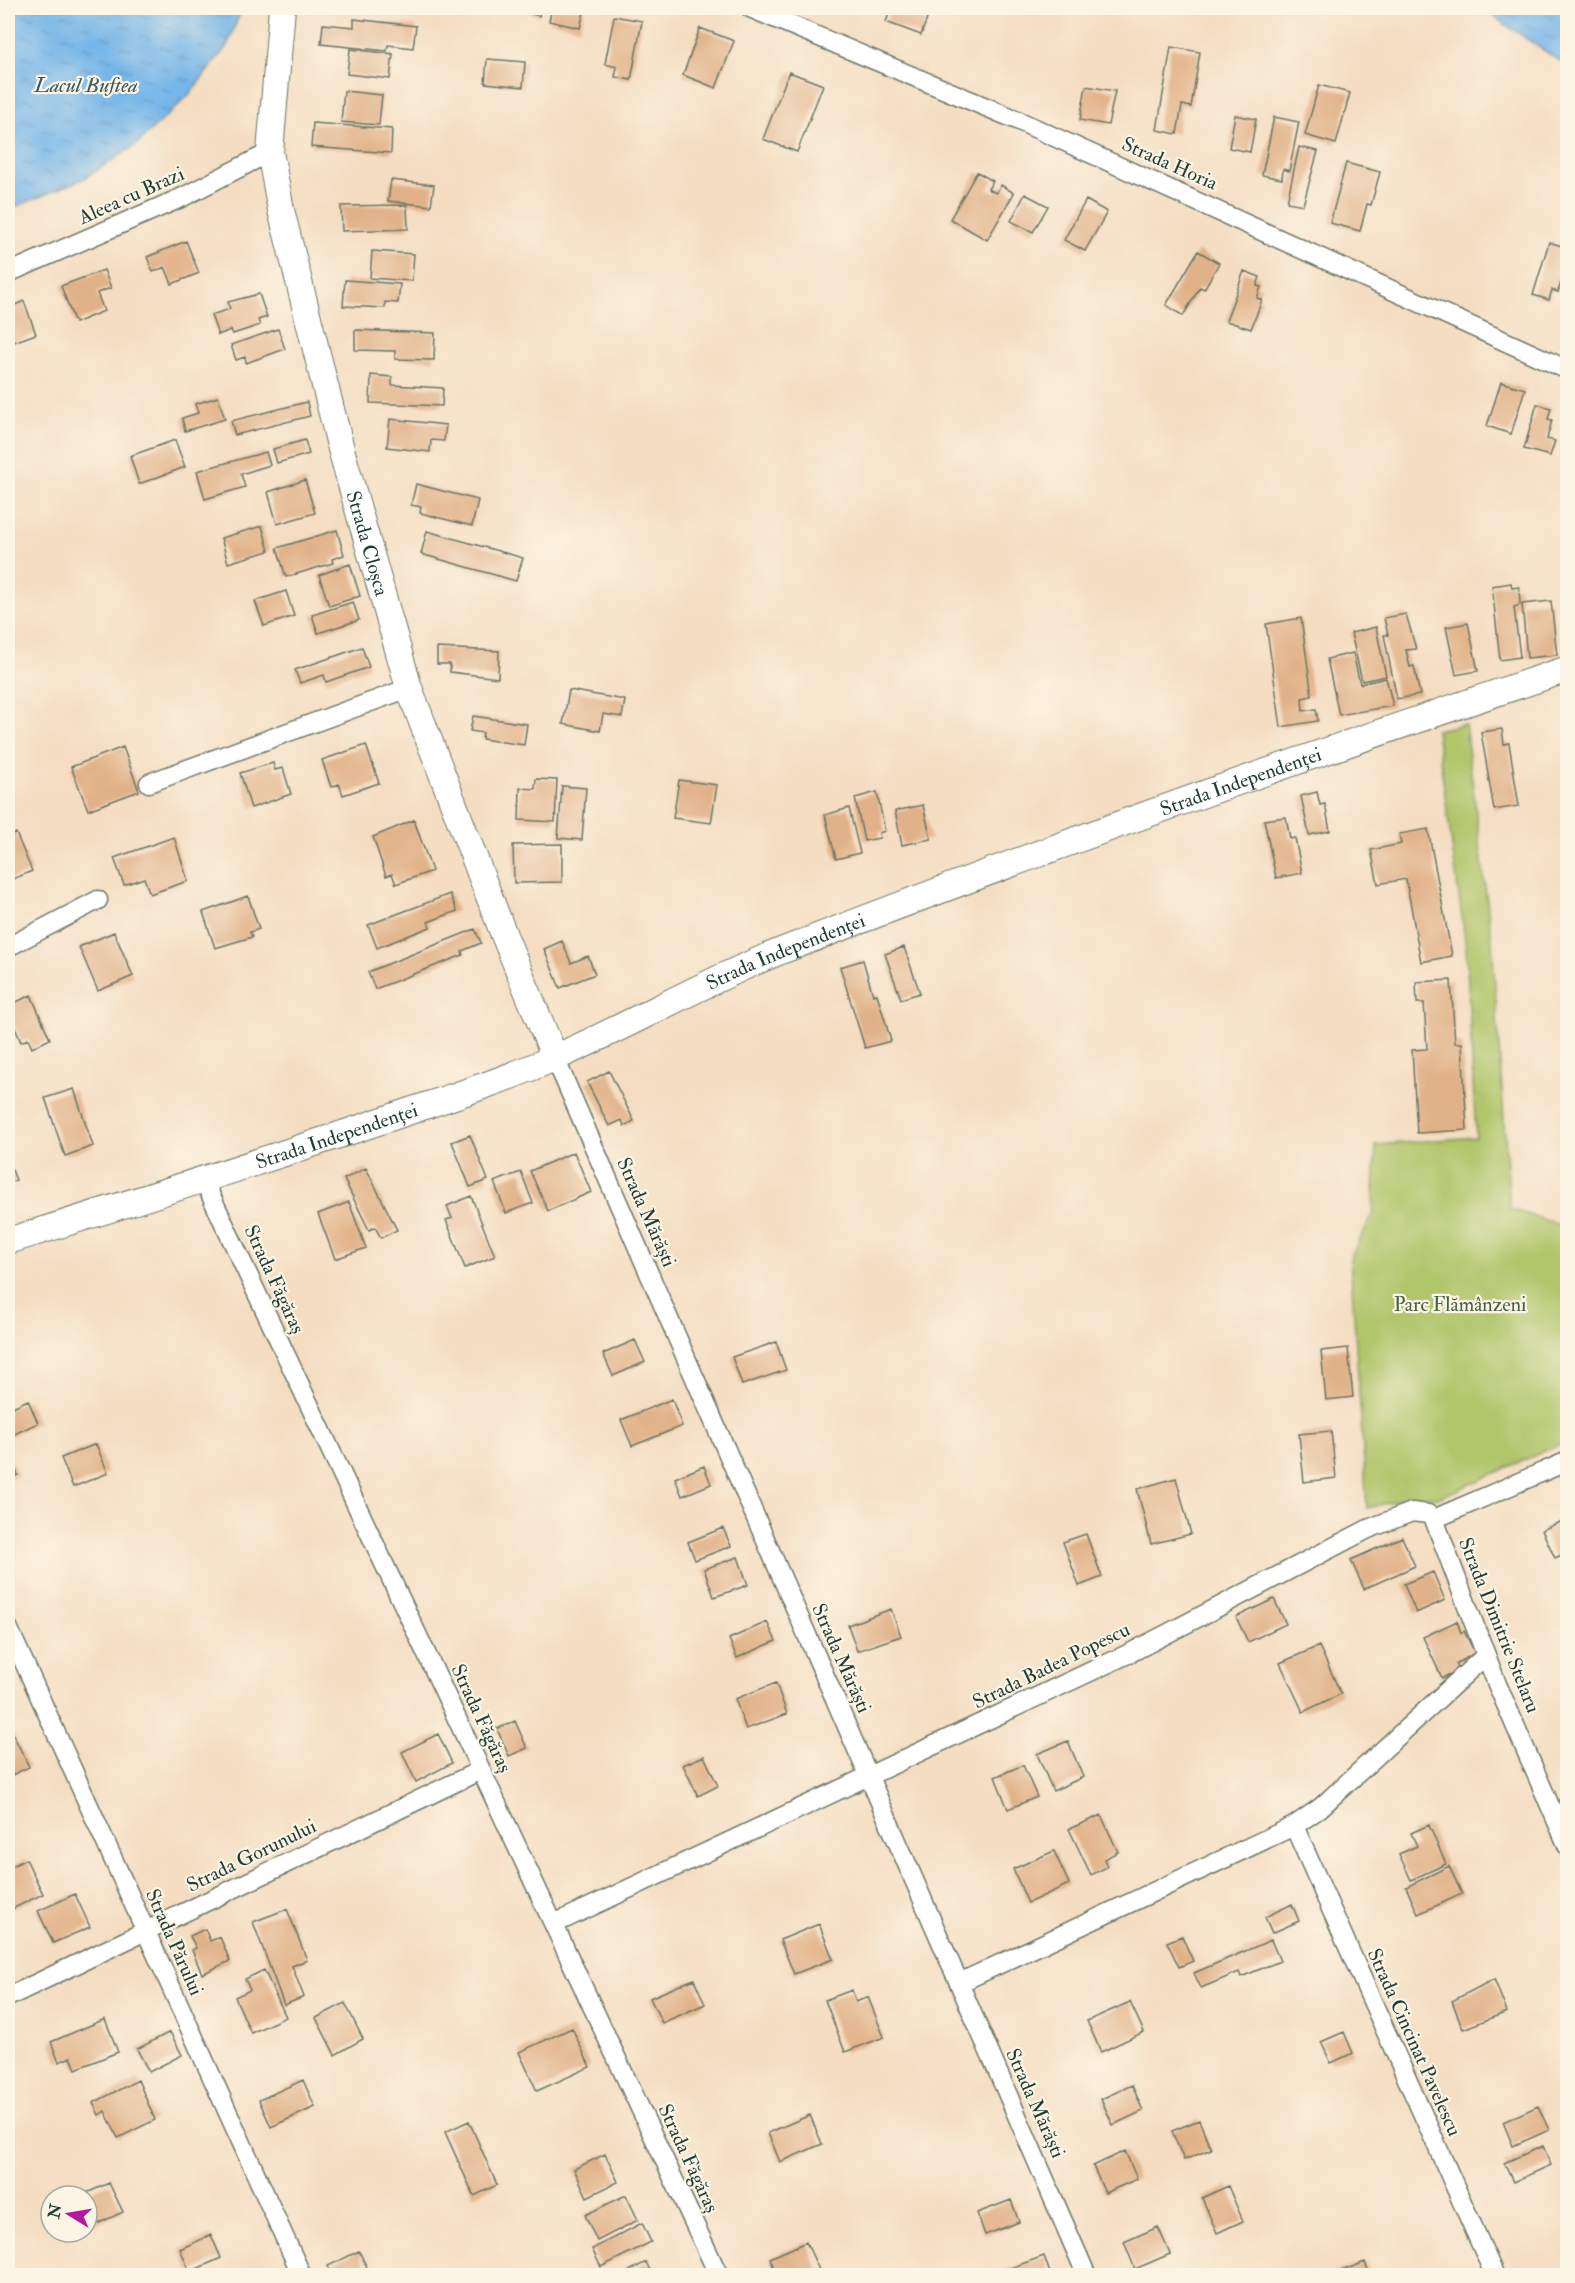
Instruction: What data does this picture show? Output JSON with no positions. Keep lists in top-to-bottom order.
{
  "streets": {
    "street": [
      "Strada Horia",
      "Aleea cu Brazi",
      "Strada Cloșca",
      "Strada Independenței",
      "Strada Mărăști",
      "Strada Făgăraș",
      "Strada Dimitrie Stelaru",
      "Strada Badea Popescu",
      "Strada Gorunului",
      "Strada Părului",
      "Strada Cincinat Pavelescu"
    ]
  },
  "crossings": [
    ["Aleea cu Brazi", "Strada Cloșca"],
    ["Strada Cloșca", "Strada Independenței"],
    ["Strada Cloșca", "Strada Mărăști"],
    ["Strada Independenței", "Strada Mărăști"],
    ["Strada Independenței", "Strada Făgăraș"],
    ["Strada Mărăști", "Strada Badea Popescu"],
    ["Strada Făgăraș", "Strada Badea Popescu"],
    ["Strada Făgăraș", "Strada Gorunului"],
    ["Strada Dimitrie Stelaru", "Strada Badea Popescu"],
    ["Strada Gorunului", "Strada Părului"]
  ],
  "water": ["Lacul Buftea"],
  "parks": ["Parc Flămânzeni"],
  "north": "left"
}
